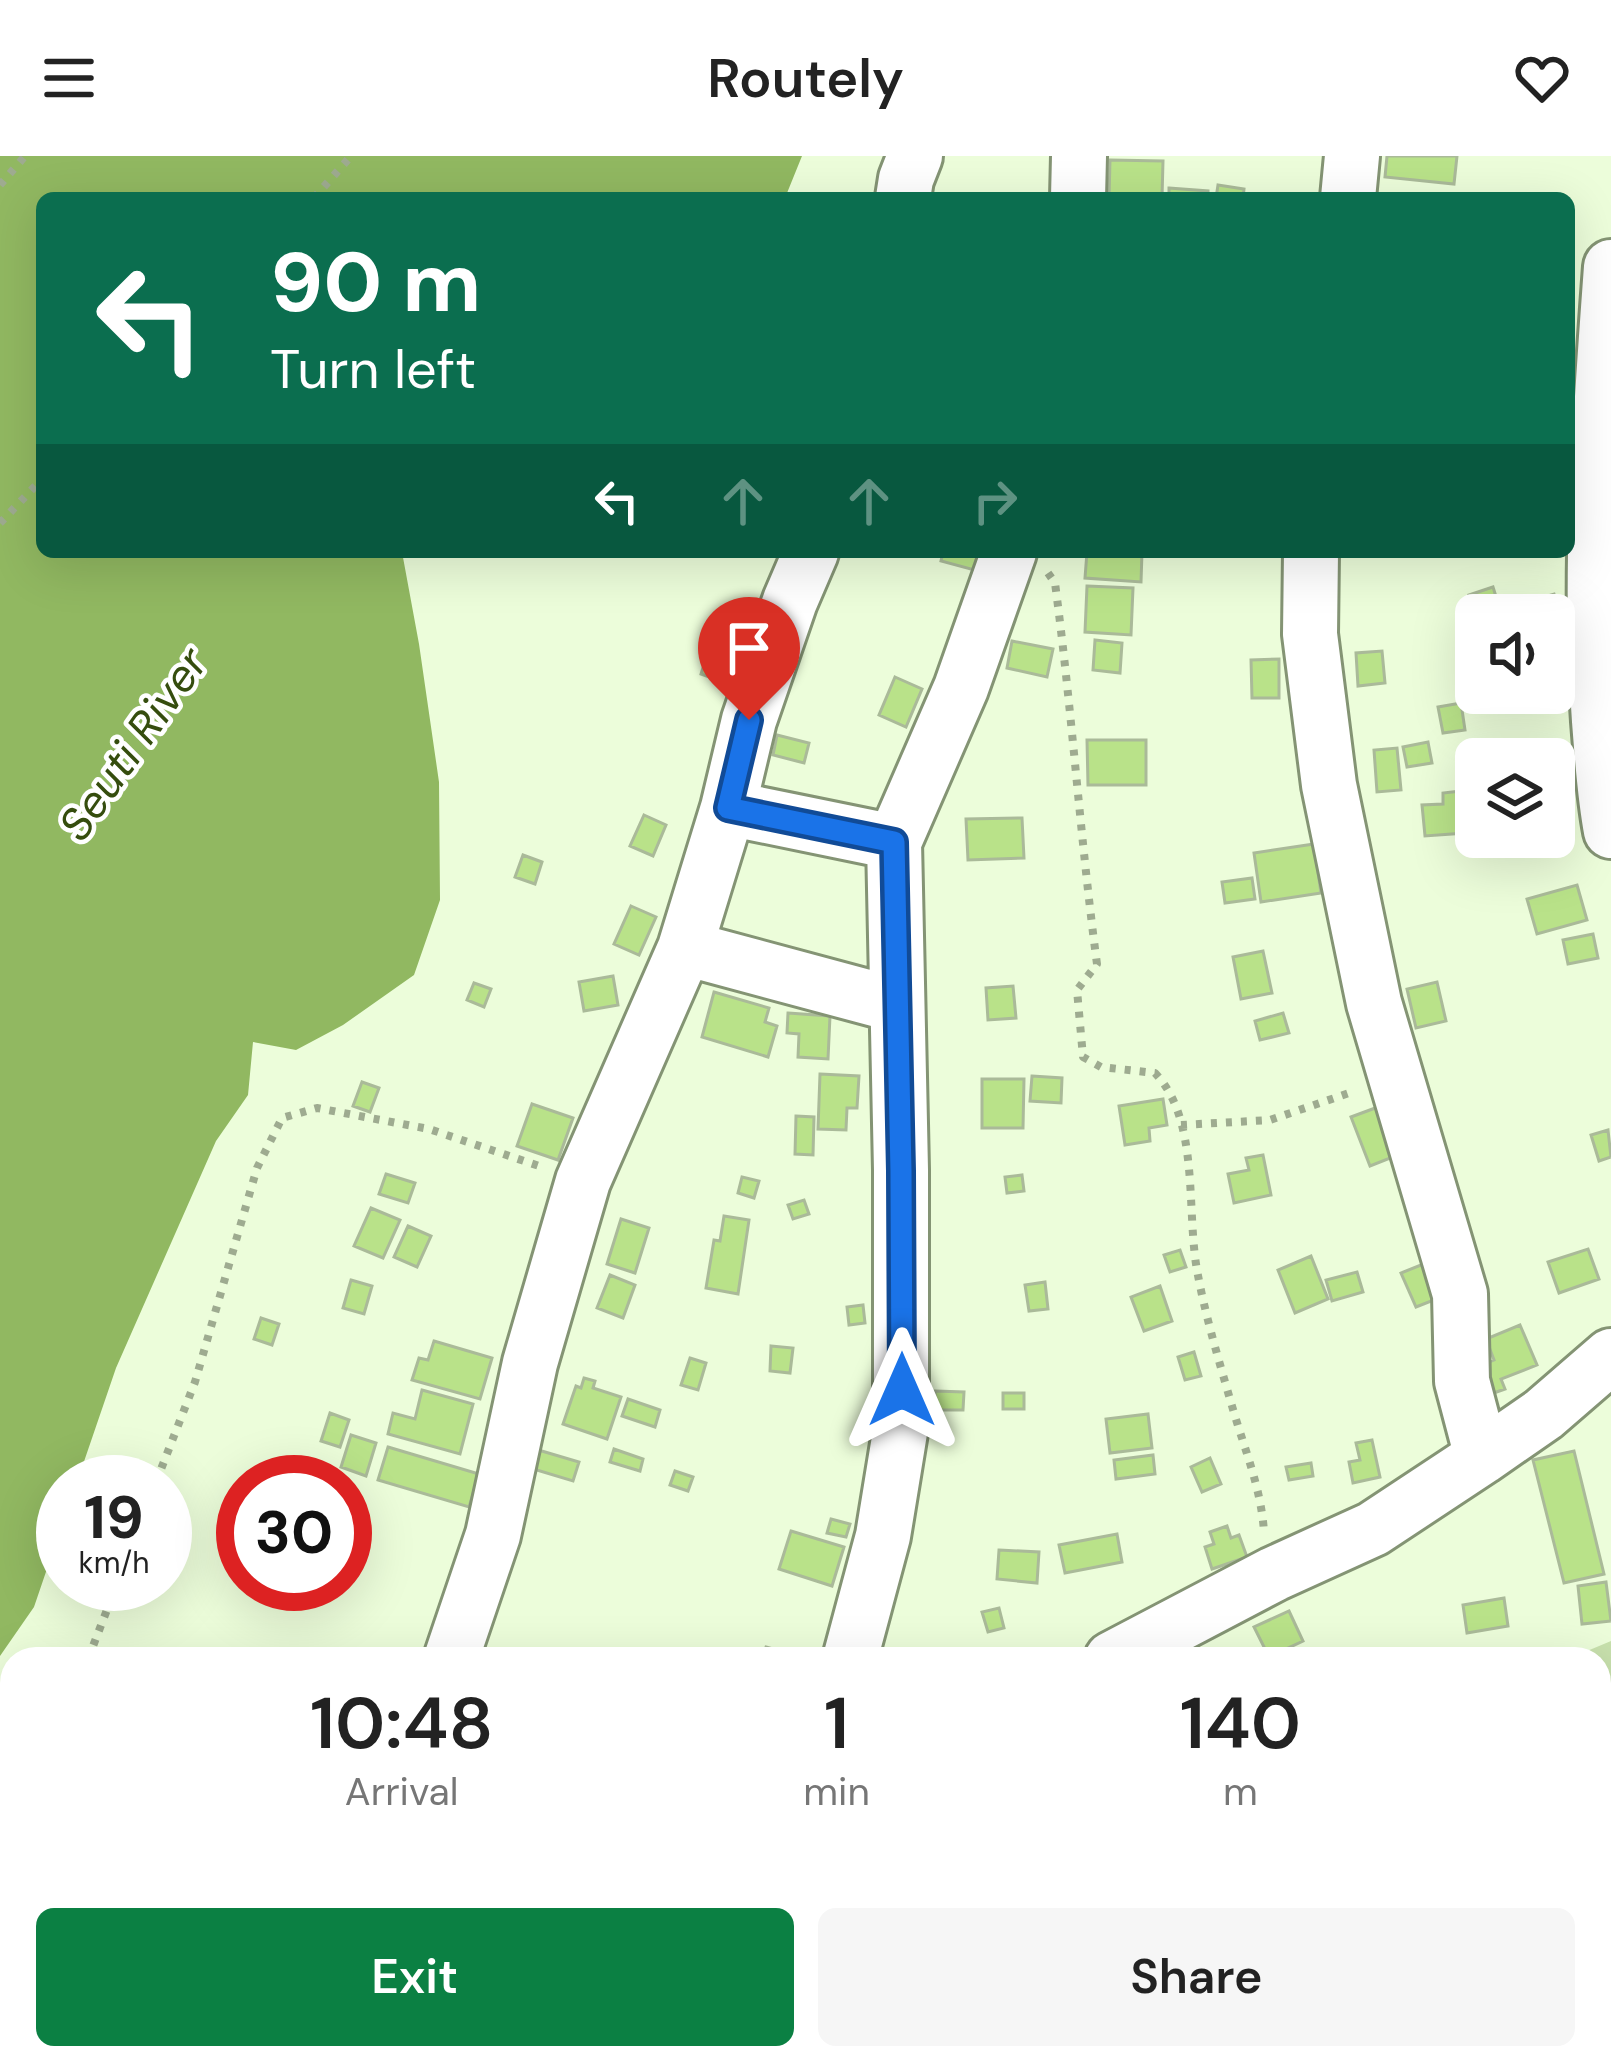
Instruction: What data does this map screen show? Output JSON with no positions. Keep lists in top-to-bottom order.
{
  "water": ["Seuti River"],
  "page": {
    "header": "Routely",
    "turn": ["90 m", "Turn left"],
    "speed": "19 km/h",
    "limit": "30",
    "eta": [
      "10:48",
      "Arrival",
      "1",
      "min",
      "140",
      "m"
    ],
    "buttons": ["Exit", "Share"]
  }
}
